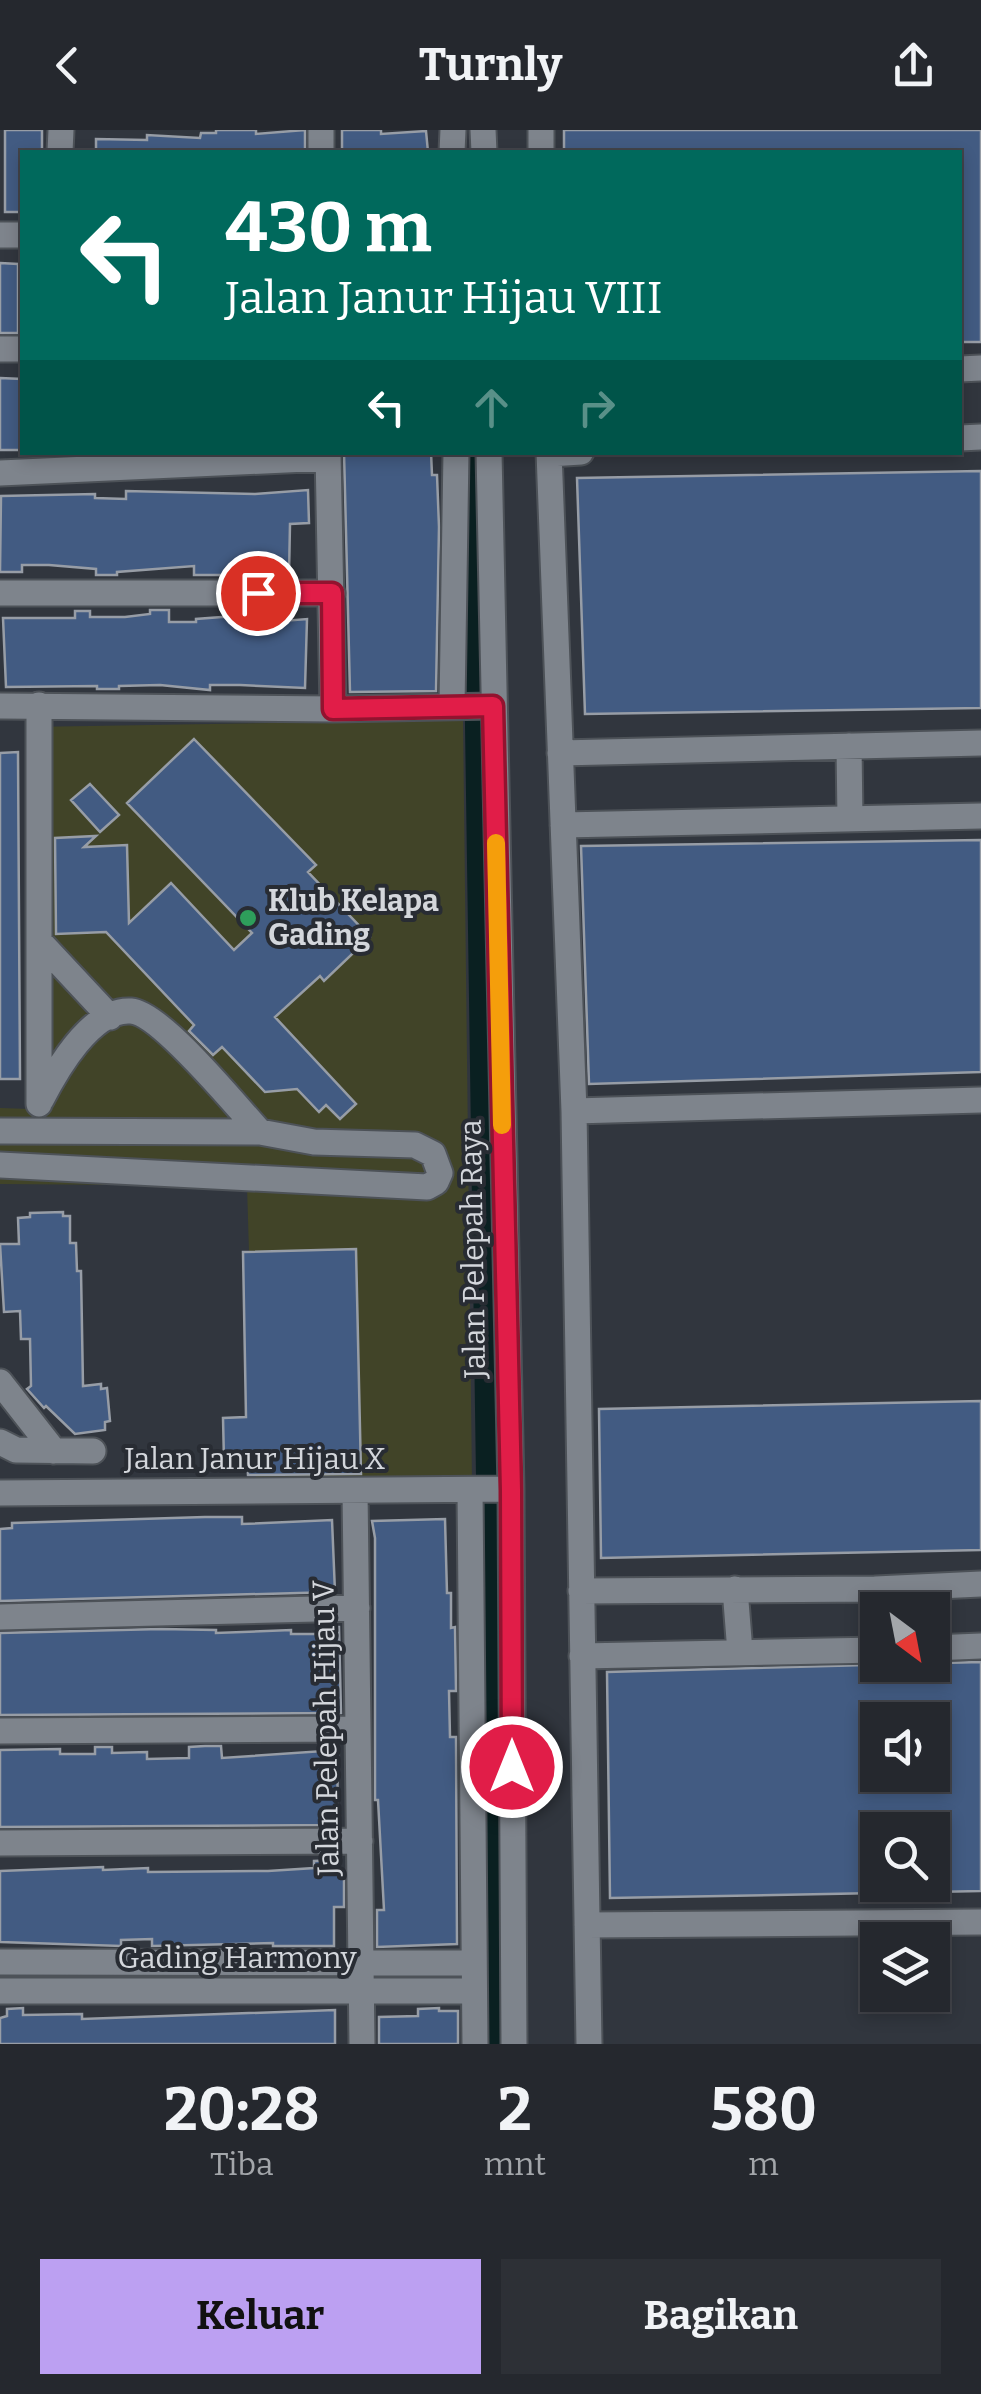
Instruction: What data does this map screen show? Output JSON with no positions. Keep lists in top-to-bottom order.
{
  "streets": {
    "street": [
      "Jalan Pelepah Raya",
      "Jalan Janur Hijau X",
      "Jalan Pelepah Hijau V",
      "Gading Harmony"
    ]
  },
  "crossings": [
    ["Jalan Pelepah Raya", "Jalan Janur Hijau X"],
    ["Jalan Pelepah Raya", "Gading Harmony"],
    ["Jalan Janur Hijau X", "Jalan Pelepah Hijau V"],
    ["Jalan Pelepah Hijau V", "Gading Harmony"]
  ],
  "places": ["Klub Kelapa Gading"],
  "north": "bottom right",
  "page": {
    "header": "Turnly",
    "turn": ["430 m", "Jalan Janur Hijau VIII"],
    "eta": [
      "20:28",
      "Tiba",
      "2",
      "mnt",
      "580",
      "m"
    ],
    "buttons": ["Keluar", "Bagikan"]
  }
}
